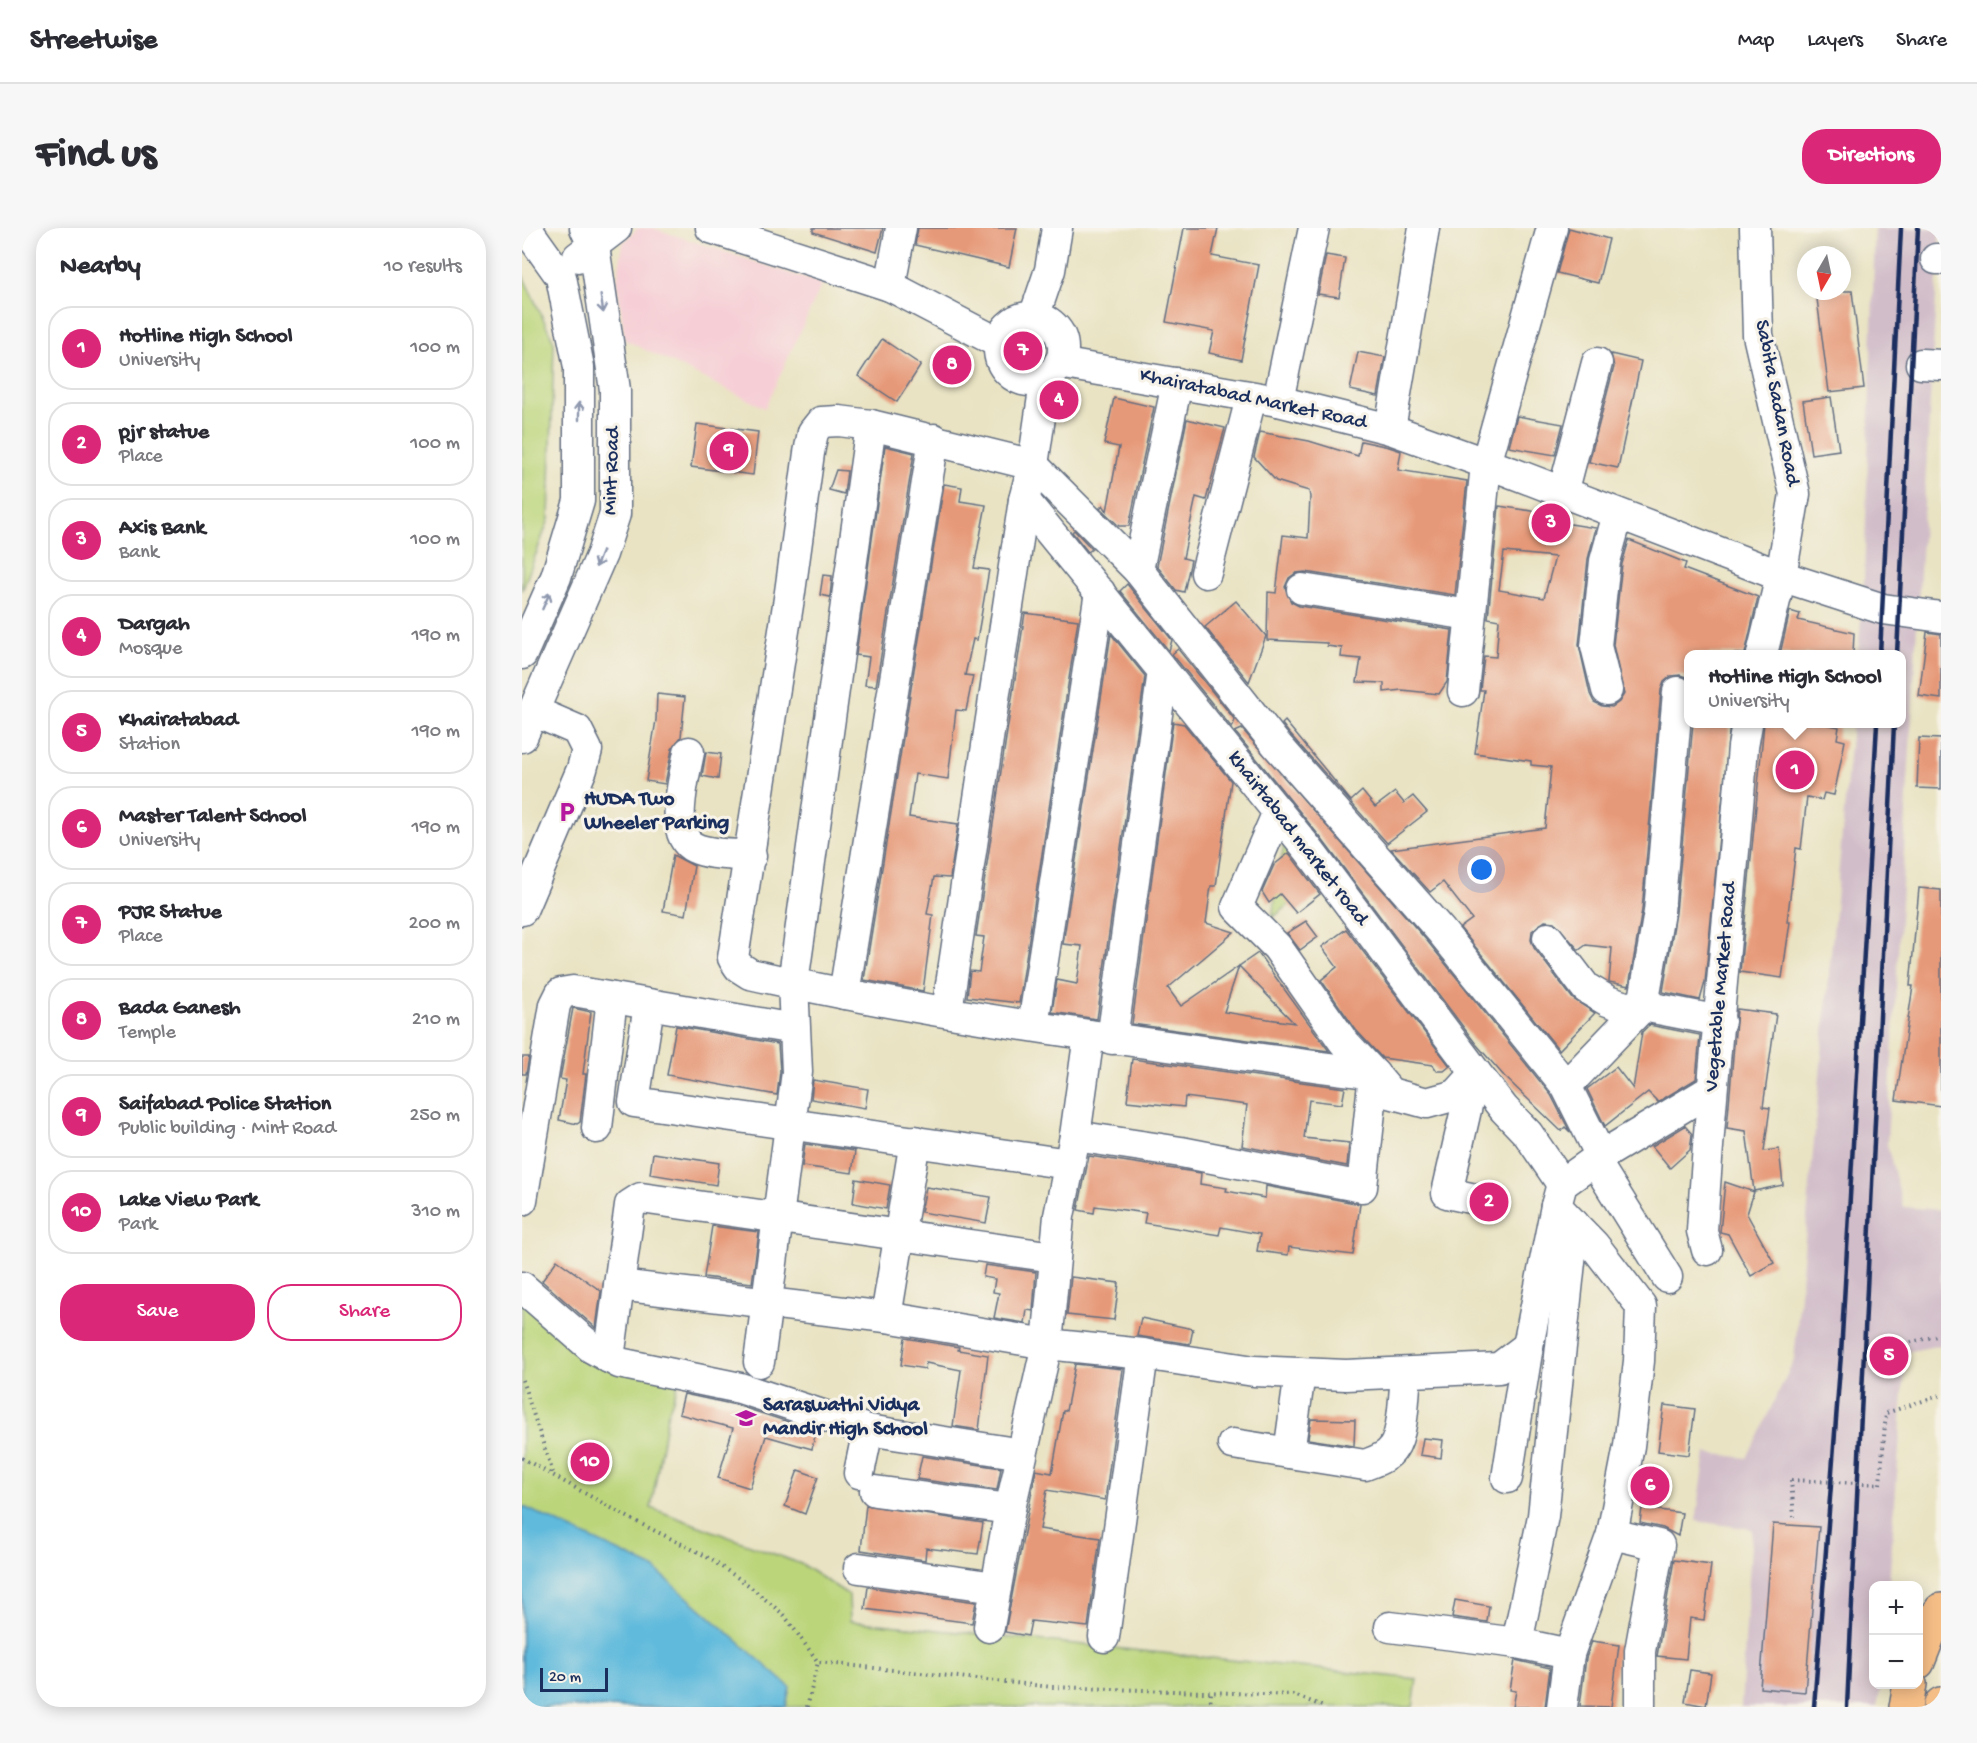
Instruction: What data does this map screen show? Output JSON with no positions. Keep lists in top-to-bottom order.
{
  "streets": {
    "street": [
      "Khairatabad Market Road",
      "Sabita Sadan Road",
      "Mint Road",
      "khairtabad market road",
      "Vegetable Market Road"
    ]
  },
  "crossings": [
    ["Khairatabad Market Road", "Sabita Sadan Road"]
  ],
  "places": {
    "parking": ["HUDA Two Wheeler Parking"],
    "school or university": ["Saraswathi Vidya Mandir High School"]
  },
  "scale_bar": "20 m",
  "north": "bottom",
  "page": {
    "header": "Streetwise",
    "nav": ["Map", "Layers", "Share"],
    "buttons": [
      "Directions",
      ["Save", "Share"]
    ],
    "title": "Find us",
    "heading": ["Nearby", "10 results"],
    "list": [
      {
        "mark": "1",
        "name": "Hotline High School",
        "note": "University",
        "value": "100 m"
      },
      {
        "mark": "2",
        "name": "pjr statue",
        "note": "Place",
        "value": "100 m"
      },
      {
        "mark": "3",
        "name": "Axis Bank",
        "note": "Bank",
        "value": "100 m"
      },
      {
        "mark": "4",
        "name": "Dargah",
        "note": "Mosque",
        "value": "190 m"
      },
      {
        "mark": "5",
        "name": "Khairatabad",
        "note": "Station",
        "value": "190 m"
      },
      {
        "mark": "6",
        "name": "Master Talent School",
        "note": "University",
        "value": "190 m"
      },
      {
        "mark": "7",
        "name": "PJR Statue",
        "note": "Place",
        "value": "200 m"
      },
      {
        "mark": "8",
        "name": "Bada Ganesh",
        "note": "Temple",
        "value": "210 m"
      },
      {
        "mark": "9",
        "name": "Saifabad Police Station",
        "note": "Public building · Mint Road",
        "value": "250 m"
      },
      {
        "mark": "10",
        "name": "Lake View Park",
        "note": "Park",
        "value": "310 m"
      }
    ],
    "pins": [
      "7",
      "8",
      "4",
      "9",
      "3",
      "1",
      "2",
      "5",
      "10",
      "6"
    ],
    "popup": ["Hotline High School", "University"],
    "map_buttons": ["+", "−"],
    "scale": "20 m"
  }
}
